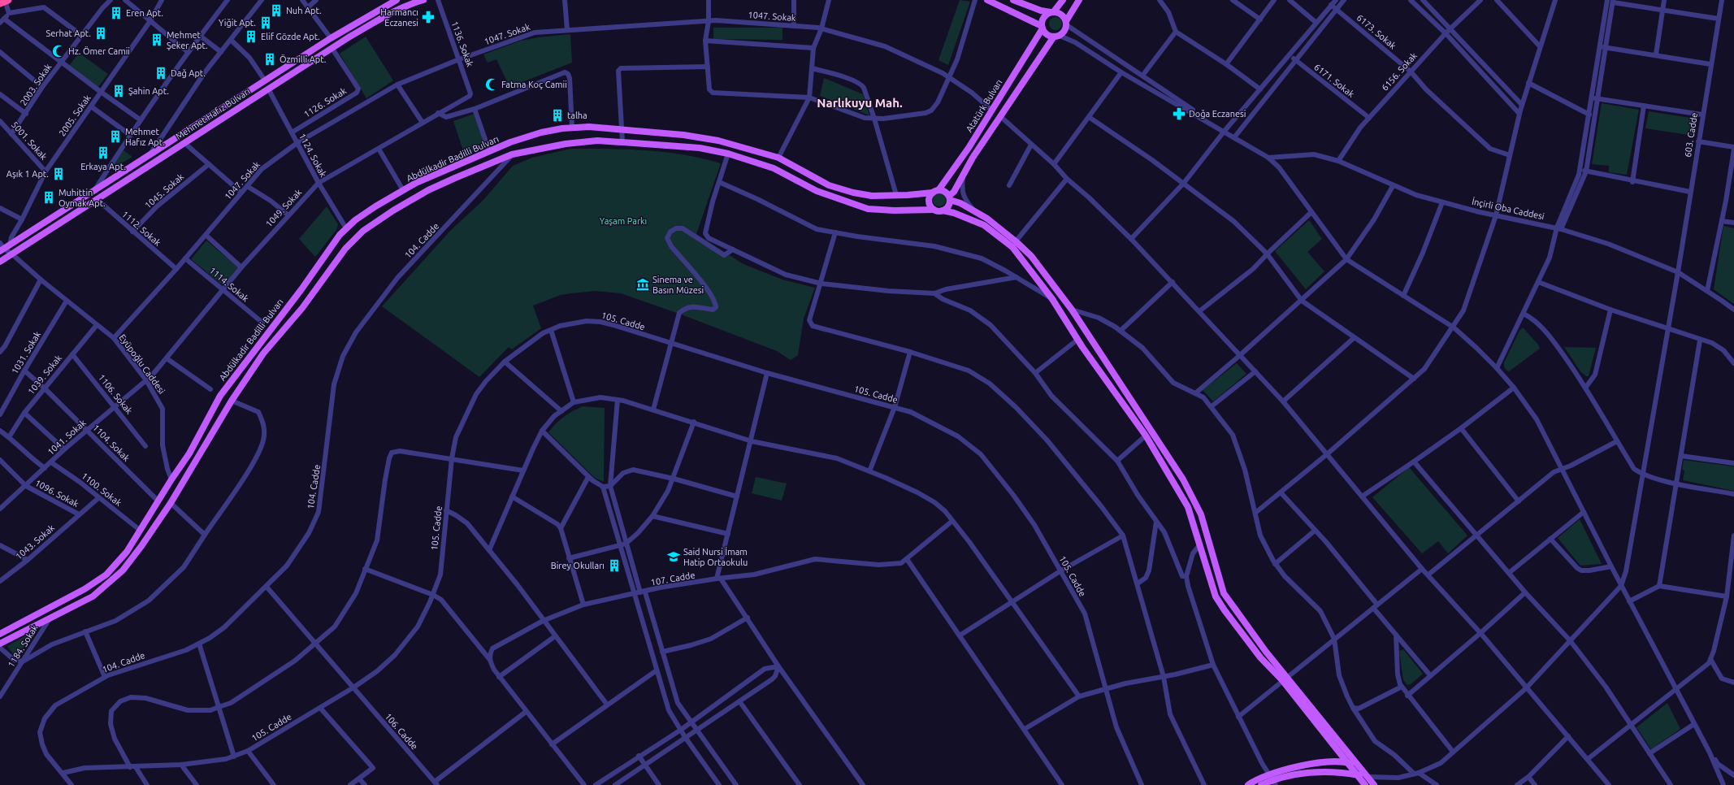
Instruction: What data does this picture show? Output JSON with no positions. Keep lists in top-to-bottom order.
{
  "streets": {
    "main road": ["Atatürk Bulvarı", "Mehmet Hafız Bulvarı", "Abdülkadir Badilli Bulvarı"],
    "street": [
      "1047. Sokak",
      "6173. Sokak",
      "1136. Sokak",
      "6156. Sokak",
      "6171. Sokak",
      "2003. Sokak",
      "1126. Sokak",
      "2005. Sokak",
      "603. Cadde",
      "5001. Sokak",
      "1124. Sokak",
      "1045. Sokak",
      "1049. Sokak",
      "İnçirli Oba Caddesi",
      "1112. Sokak",
      "104. Cadde",
      "1114. Sokak",
      "105. Cadde",
      "1031. Sokak",
      "Eyüpoğlu Caddesi",
      "1039. Sokak",
      "1106. Sokak",
      "1041. Sokak",
      "1104. Sokak",
      "1100. Sokak",
      "1096. Sokak",
      "1043. Sokak",
      "107. Cadde",
      "1184. Sokak",
      "106. Cadde"
    ]
  },
  "crossings": [
    ["1047. Sokak", "1136. Sokak"],
    ["1047. Sokak", "Atatürk Bulvarı"],
    ["1047. Sokak", "1124. Sokak"],
    ["1047. Sokak", "1112. Sokak"],
    ["1047. Sokak", "1114. Sokak"],
    ["1047. Sokak", "Eyüpoğlu Caddesi"],
    ["6173. Sokak", "6156. Sokak"],
    ["1136. Sokak", "1049. Sokak"],
    ["6156. Sokak", "6171. Sokak"],
    ["6156. Sokak", "İnçirli Oba Caddesi"],
    ["2003. Sokak", "5001. Sokak"],
    ["1126. Sokak", "Mehmet Hafız Bulvarı"],
    ["1126. Sokak", "1124. Sokak"],
    ["Atatürk Bulvarı", "Abdülkadir Badilli Bulvarı"],
    ["Mehmet Hafız Bulvarı", "2005. Sokak"],
    ["Mehmet Hafız Bulvarı", "1124. Sokak"],
    ["Mehmet Hafız Bulvarı", "1112. Sokak"],
    ["Mehmet Hafız Bulvarı", "Eyüpoğlu Caddesi"],
    ["2005. Sokak", "5001. Sokak"],
    ["603. Cadde", "İnçirli Oba Caddesi"],
    ["1124. Sokak", "Abdülkadir Badilli Bulvarı"],
    ["1124. Sokak", "1049. Sokak"],
    ["Abdülkadir Badilli Bulvarı", "104. Cadde"],
    ["Abdülkadir Badilli Bulvarı", "Eyüpoğlu Caddesi"],
    ["Abdülkadir Badilli Bulvarı", "1104. Sokak"],
    ["Abdülkadir Badilli Bulvarı", "1100. Sokak"],
    ["Abdülkadir Badilli Bulvarı", "1184. Sokak"],
    ["1045. Sokak", "1112. Sokak"],
    ["1049. Sokak", "1114. Sokak"],
    ["1049. Sokak", "Eyüpoğlu Caddesi"],
    ["1049. Sokak", "1041. Sokak"],
    ["104. Cadde", "105. Cadde"],
    ["104. Cadde", "106. Cadde"],
    ["105. Cadde", "106. Cadde"],
    ["1031. Sokak", "Eyüpoğlu Caddesi"],
    ["1031. Sokak", "1104. Sokak"],
    ["Eyüpoğlu Caddesi", "1039. Sokak"],
    ["Eyüpoğlu Caddesi", "1041. Sokak"],
    ["1039. Sokak", "1106. Sokak"],
    ["1039. Sokak", "1104. Sokak"],
    ["1106. Sokak", "1041. Sokak"],
    ["1041. Sokak", "1104. Sokak"],
    ["1041. Sokak", "1100. Sokak"],
    ["1041. Sokak", "1096. Sokak"],
    ["1100. Sokak", "1043. Sokak"],
    ["1096. Sokak", "1043. Sokak"]
  ],
  "districts": ["Narlıkuyu Mah."],
  "parks": ["Yaşam Parkı"],
  "places": {
    "building": [
      "Nuh Apt.",
      "Eren Apt.",
      "Yiğit Apt.",
      "Serhat Apt.",
      "Elif Gözde Apt.",
      "Mehmet Şeker Apt.",
      "Özmilli Apt.",
      "Dağ Apt.",
      "Şahin Apt.",
      "talha",
      "Mehmet Hafız Apt.",
      "Erkaya Apt.",
      "Aşık 1 Apt.",
      "Muhittin Oymak Apt.",
      "Birey Okulları"
    ],
    "pharmacy": ["Harmancı Eczanesi", "Doğa Eczanesi"],
    "mosque": ["Hz. Ömer Camii", "Fatma Koç Camii"],
    "museum": ["Sinema ve Basın Müzesi"],
    "school or university": ["Said Nursi İmam Hatip Ortaokulu"]
  }
}
